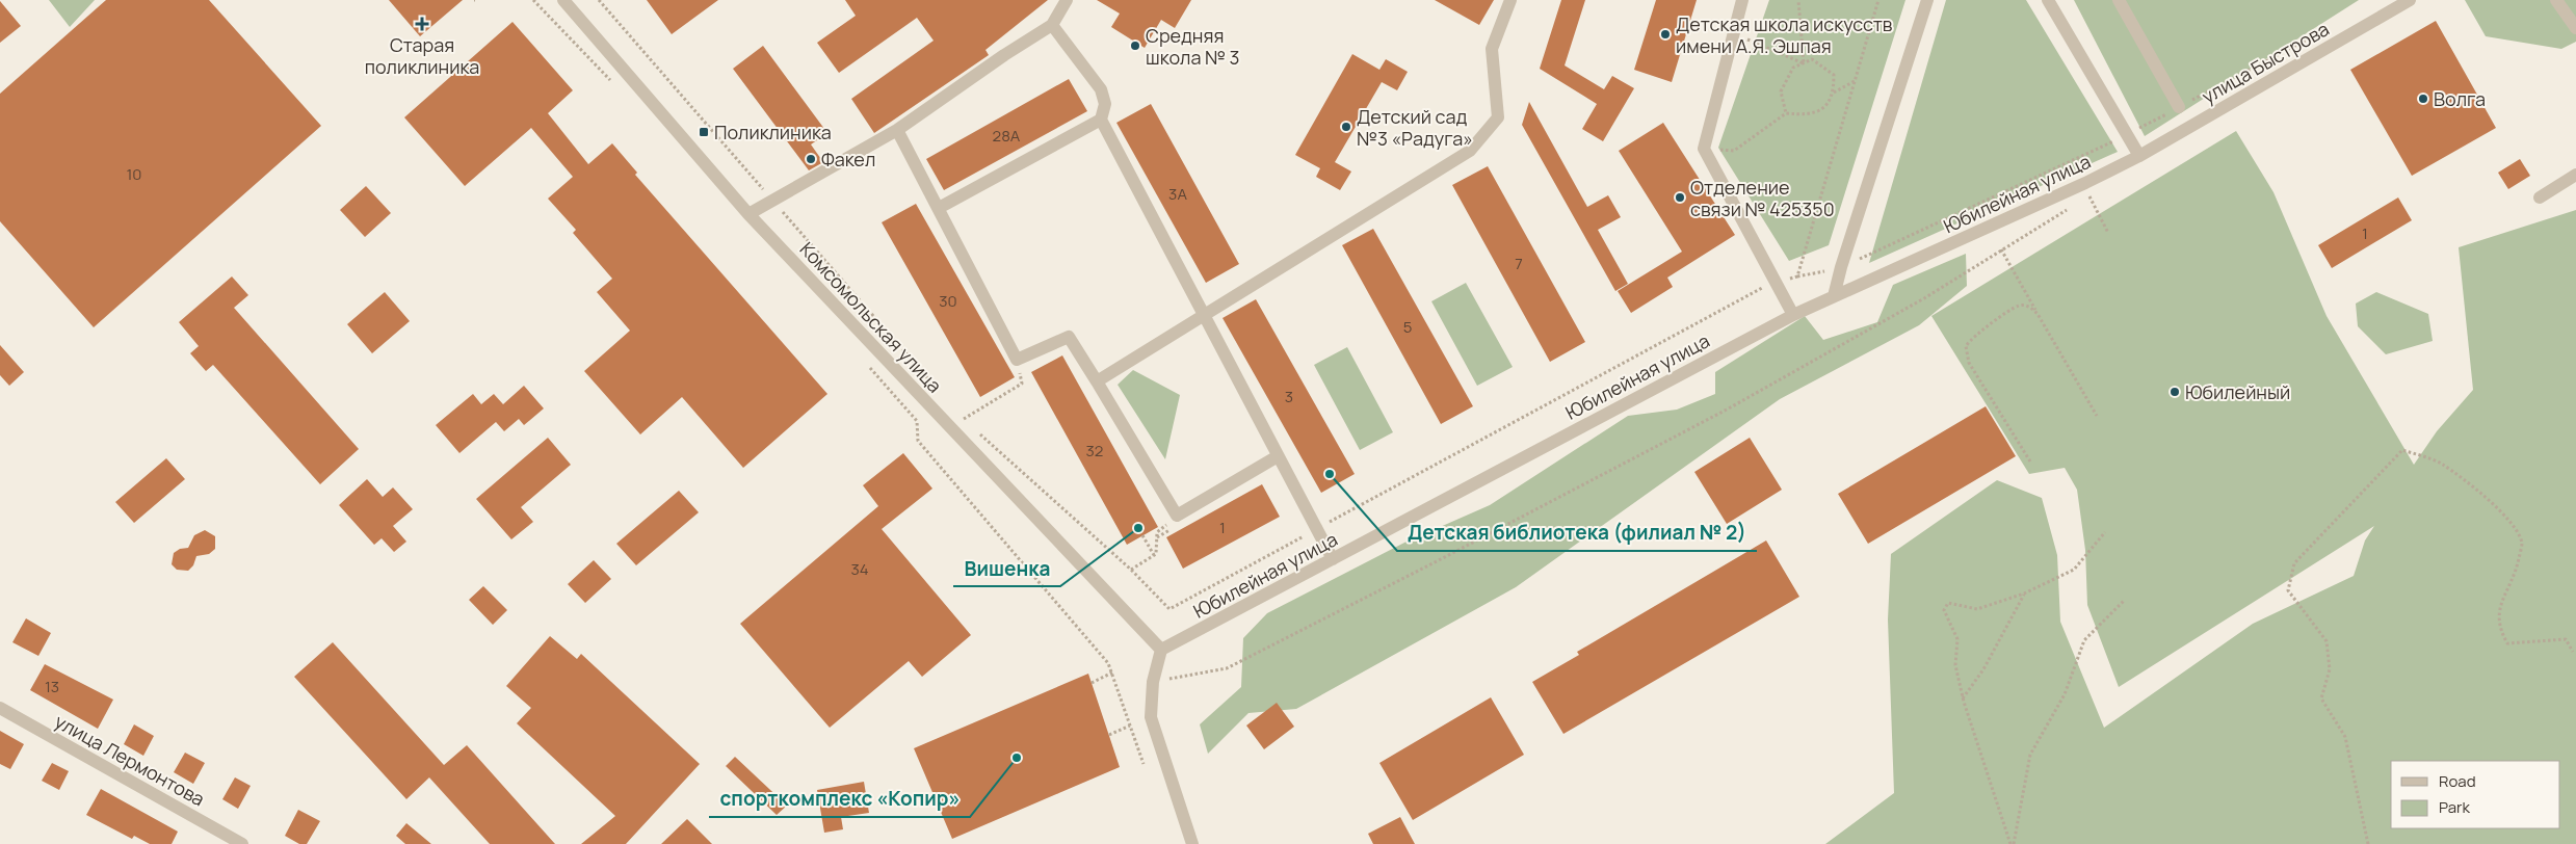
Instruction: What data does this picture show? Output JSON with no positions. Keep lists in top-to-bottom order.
{
  "streets": {
    "street": [
      "улица Быстрова",
      "Юбилейная улица",
      "Комсомольская улица",
      "улица Лермонтова"
    ]
  },
  "crossings": [
    ["улица Быстрова", "Юбилейная улица"],
    ["Юбилейная улица", "Комсомольская улица"]
  ],
  "places": {
    "health": ["Старая поликлиника"],
    "other": [
      "Детская школа искусств имени А.Я. Эшпая",
      "Средняя школа № 3",
      "Волга",
      "Детский сад №3 «Радуга»",
      "Факел",
      "Отделение связи № 425350",
      "Юбилейный",
      "Детская библиотека (филиал № 2)",
      "Вишенка",
      "спорткомплекс «Копир»"
    ],
    "transit": ["Поликлиника"]
  },
  "house_numbers": [
    "28А",
    "10",
    "3А",
    "1",
    "7",
    "30",
    "5",
    "3",
    "32",
    "1",
    "34",
    "13"
  ],
  "legend": ["Road", "Park"]
}
